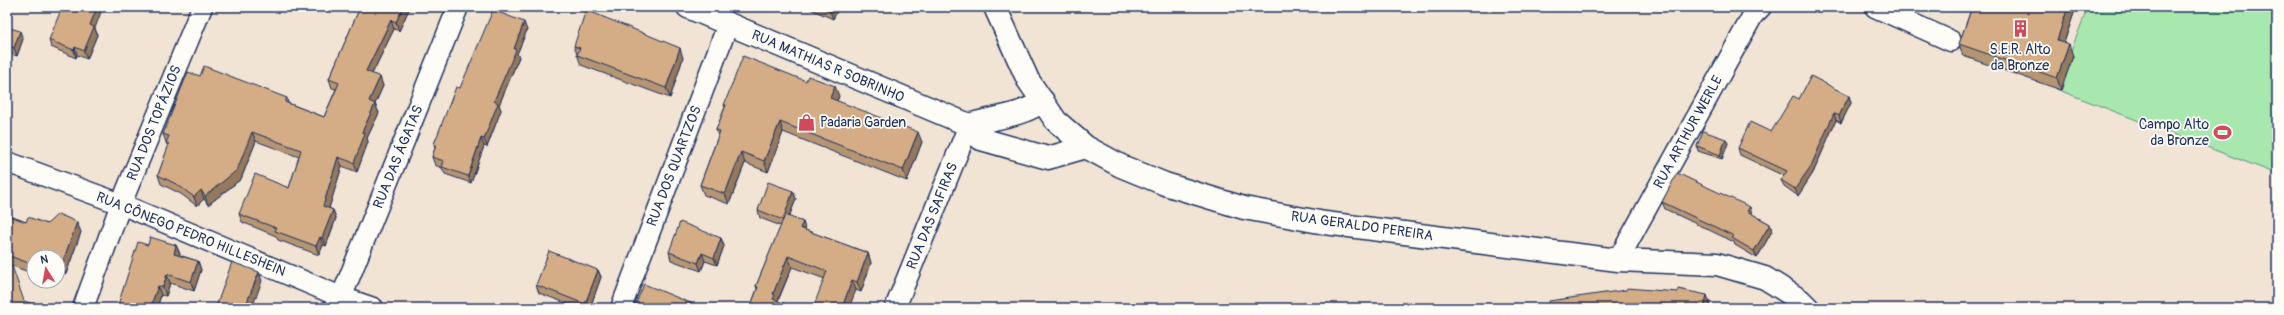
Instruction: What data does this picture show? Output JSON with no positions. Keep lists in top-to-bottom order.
{
  "streets": {
    "main road": ["RUA MATHIAS R SOBRINHO", "RUA GERALDO PEREIRA"],
    "street": [
      "RUA DOS TOPÁZIOS",
      "RUA ARTHUR WERLE",
      "RUA DAS ÁGATAS",
      "RUA DOS QUARTZOS",
      "RUA DAS SAFIRAS",
      "RUA CÔNEGO PEDRO HILLESHEIN"
    ]
  },
  "crossings": [
    ["RUA MATHIAS R SOBRINHO", "RUA DOS QUARTZOS"],
    ["RUA MATHIAS R SOBRINHO", "RUA DAS SAFIRAS"],
    ["RUA MATHIAS R SOBRINHO", "RUA GERALDO PEREIRA"],
    ["RUA DOS TOPÁZIOS", "RUA CÔNEGO PEDRO HILLESHEIN"],
    ["RUA ARTHUR WERLE", "RUA GERALDO PEREIRA"],
    ["RUA DAS ÁGATAS", "RUA CÔNEGO PEDRO HILLESHEIN"]
  ],
  "places": {
    "building": ["S.E.R. Alto da Bronze"],
    "shop": ["Padaria Garden"],
    "sports": ["Campo Alto da Bronze"]
  },
  "north": "top"
}
